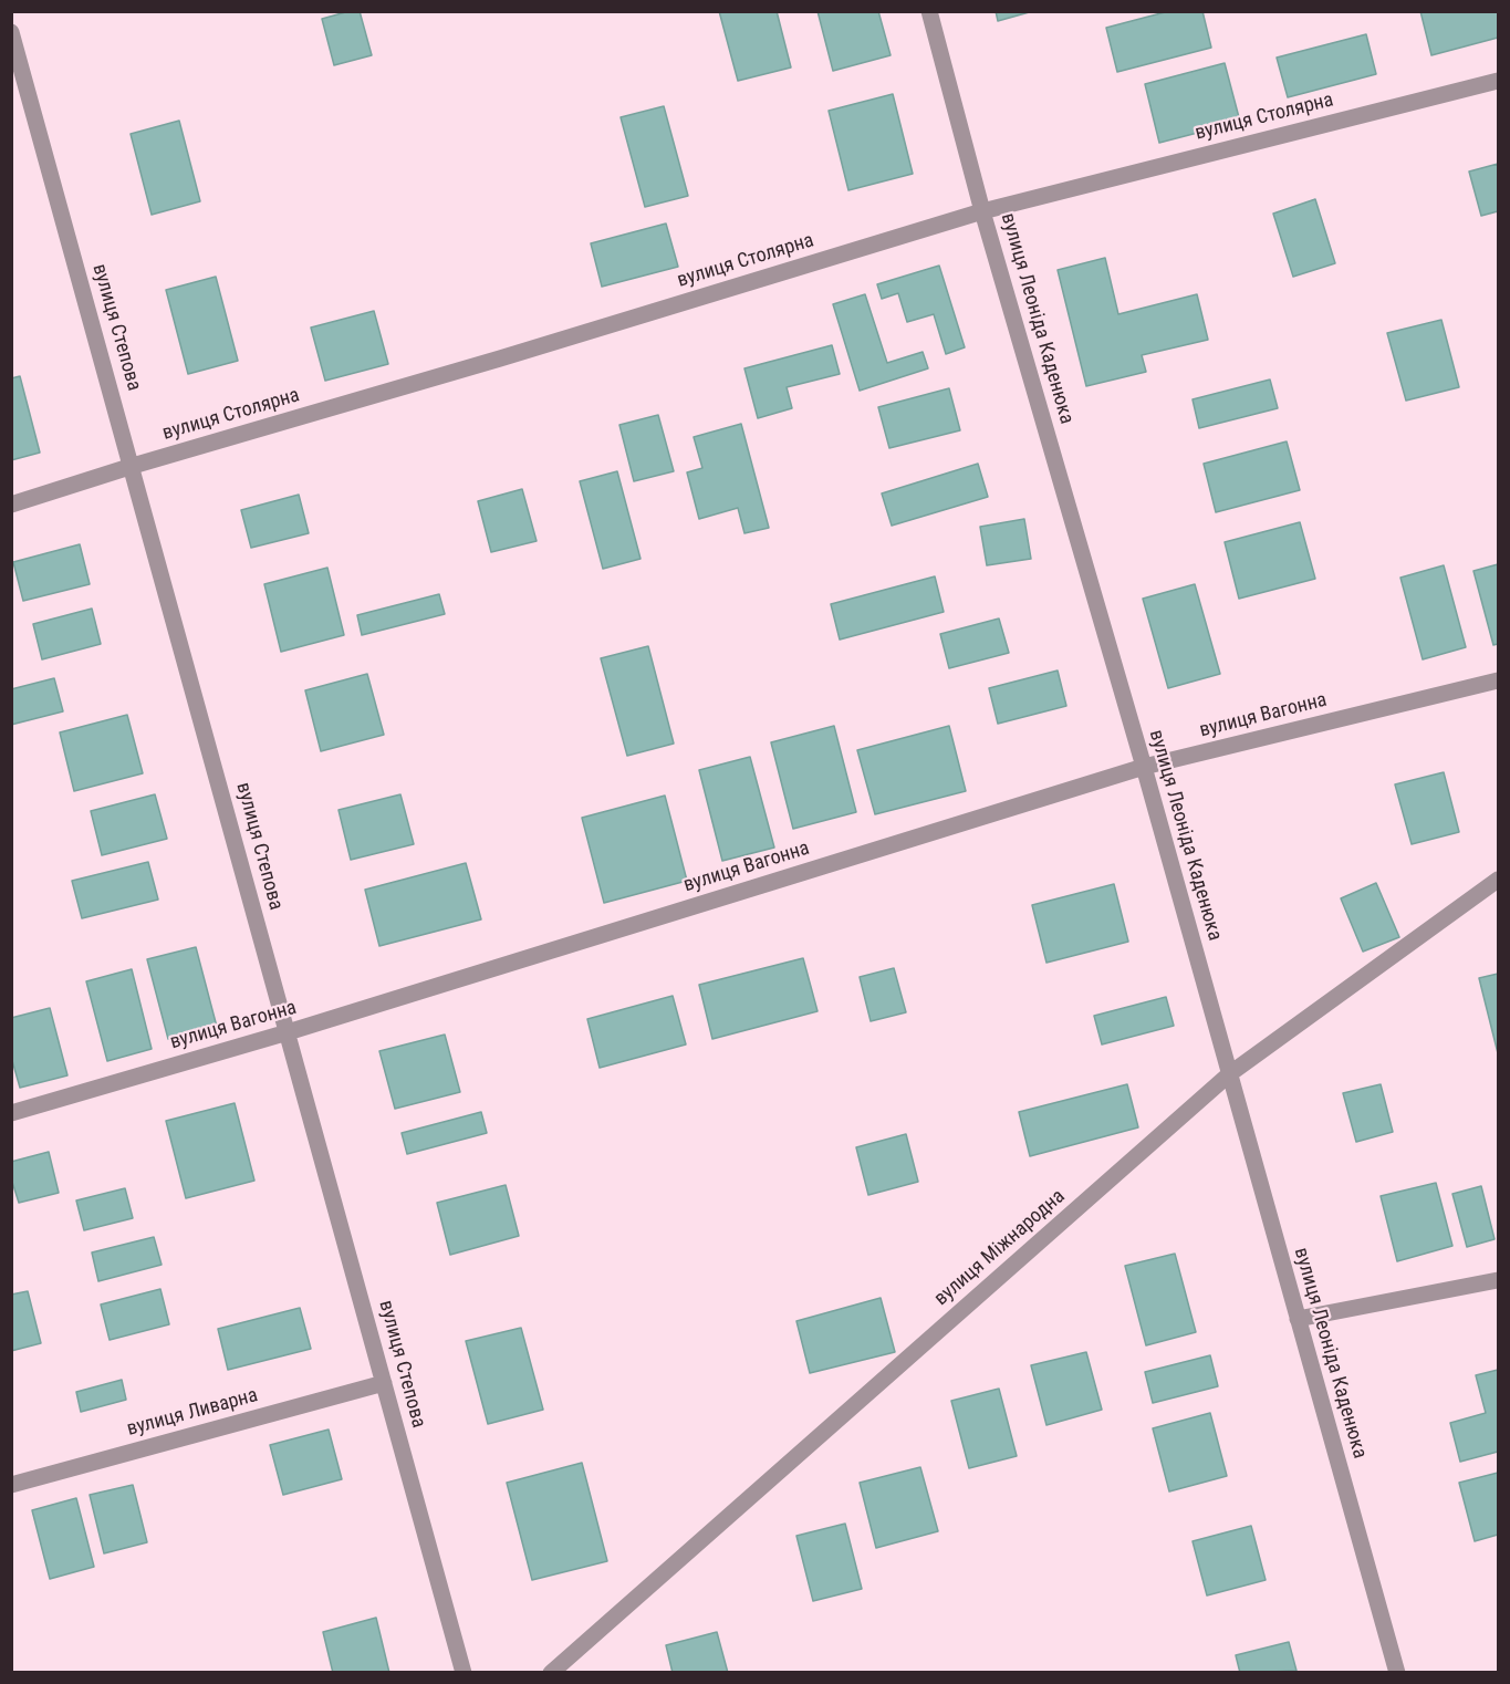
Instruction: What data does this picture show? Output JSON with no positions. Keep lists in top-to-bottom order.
{
  "streets": {
    "street": [
      "вулиця Столярна",
      "вулиця Леоніда Каденюка",
      "вулиця Степова",
      "вулиця Вагонна",
      "вулиця Міжнародна",
      "вулиця Ливарна"
    ]
  },
  "crossings": [
    ["вулиця Столярна", "вулиця Леоніда Каденюка"],
    ["вулиця Столярна", "вулиця Степова"],
    ["вулиця Леоніда Каденюка", "вулиця Вагонна"],
    ["вулиця Леоніда Каденюка", "вулиця Міжнародна"],
    ["вулиця Степова", "вулиця Вагонна"],
    ["вулиця Степова", "вулиця Ливарна"]
  ]
}
